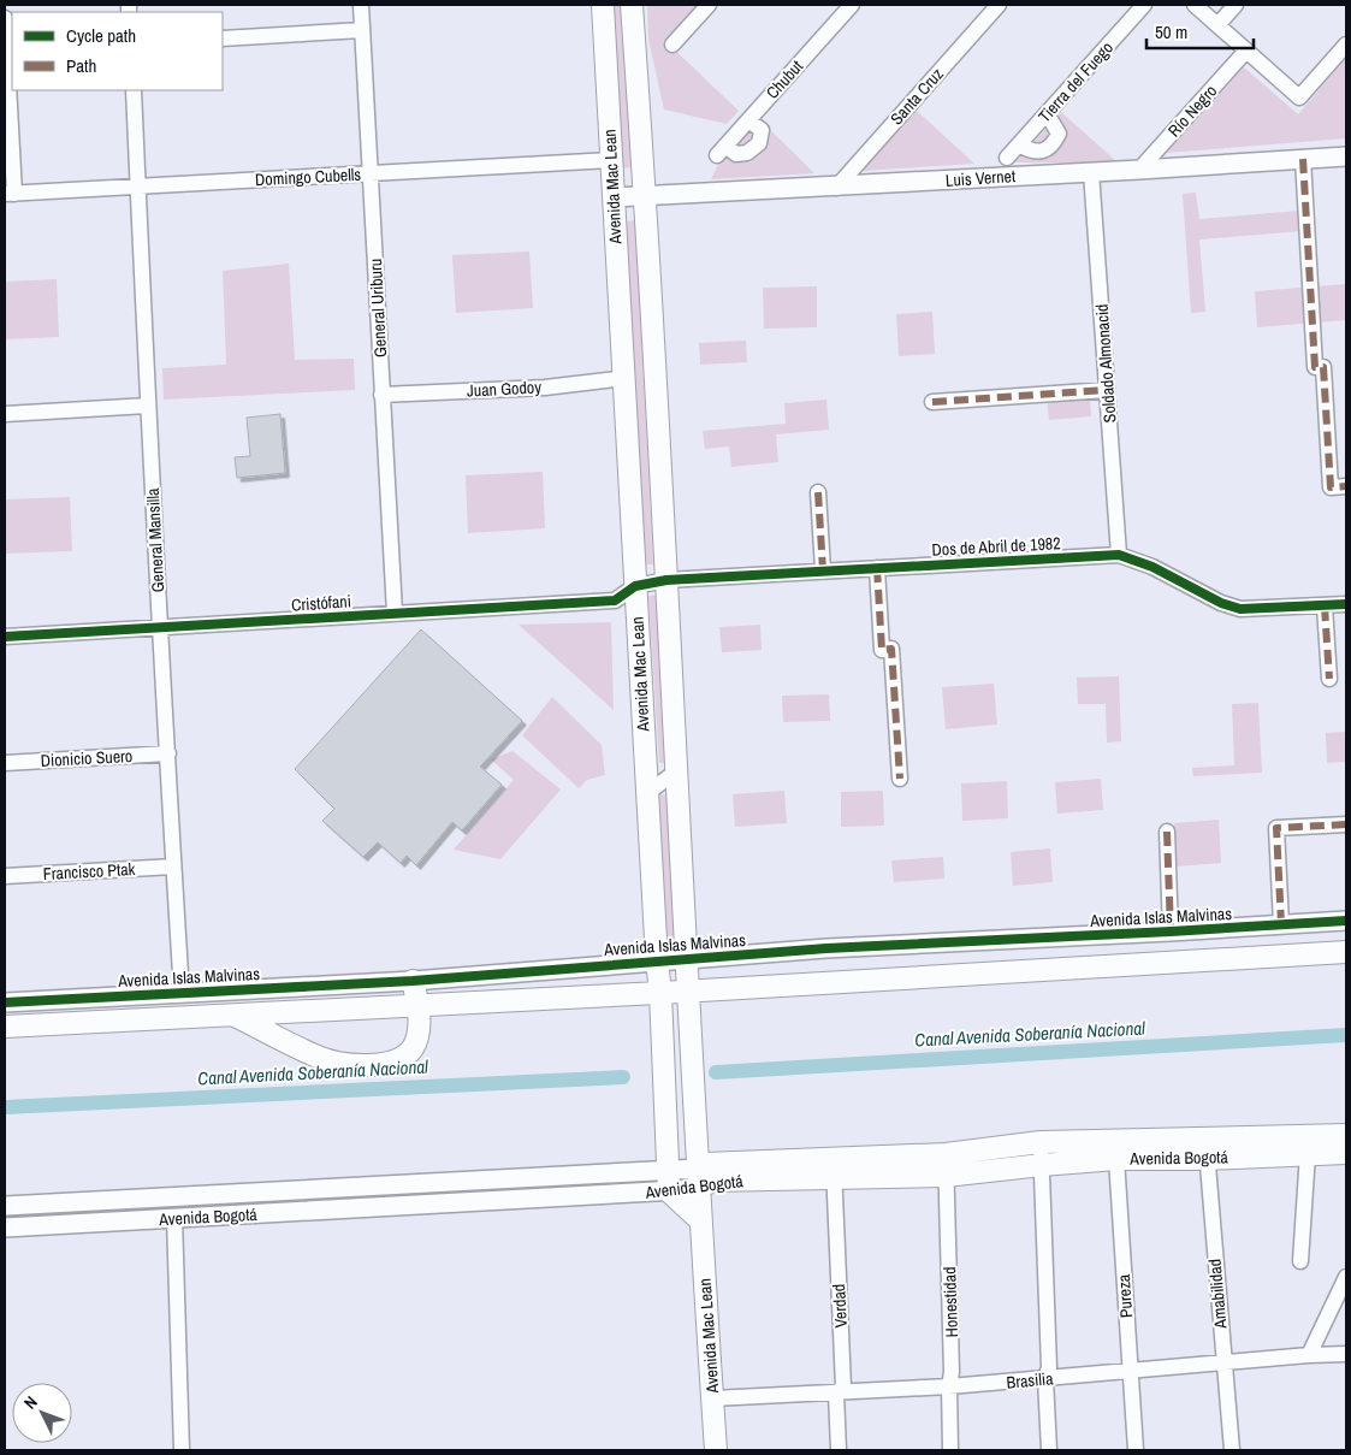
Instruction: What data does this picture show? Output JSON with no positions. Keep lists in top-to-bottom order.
{
  "streets": {
    "main road": ["Avenida Mac Lean", "Avenida Bogotá"],
    "street": [
      "Chubut",
      "Tierra del Fuego",
      "Santa Cruz",
      "Río Negro",
      "Domingo Cubells",
      "Luis Vernet",
      "General Uriburu",
      "Soldado Almonacid",
      "Juan Godoy",
      "General Mansilla",
      "Dos de Abril de 1982",
      "Cristófani",
      "Dionicio Suero",
      "Francisco Ptak",
      "Avenida Islas Malvinas",
      "Amabilidad",
      "Pureza",
      "Honestidad",
      "Verdad",
      "Brasilia"
    ]
  },
  "crossings": [
    ["Santa Cruz", "Luis Vernet"],
    ["Río Negro", "Luis Vernet"],
    ["Domingo Cubells", "Avenida Mac Lean"],
    ["Domingo Cubells", "General Uriburu"],
    ["Domingo Cubells", "General Mansilla"],
    ["Luis Vernet", "Avenida Mac Lean"],
    ["Luis Vernet", "Soldado Almonacid"],
    ["Avenida Mac Lean", "Juan Godoy"],
    ["Avenida Mac Lean", "Dos de Abril de 1982"],
    ["Avenida Mac Lean", "Cristófani"],
    ["Avenida Mac Lean", "Avenida Islas Malvinas"],
    ["Avenida Mac Lean", "Avenida Bogotá"],
    ["Avenida Mac Lean", "Brasilia"],
    ["General Uriburu", "Juan Godoy"],
    ["General Uriburu", "Cristófani"],
    ["Soldado Almonacid", "Dos de Abril de 1982"],
    ["General Mansilla", "Cristófani"],
    ["General Mansilla", "Dionicio Suero"],
    ["General Mansilla", "Francisco Ptak"],
    ["General Mansilla", "Avenida Islas Malvinas"],
    ["Dos de Abril de 1982", "Cristófani"],
    ["Avenida Bogotá", "Amabilidad"],
    ["Avenida Bogotá", "Pureza"],
    ["Avenida Bogotá", "Honestidad"],
    ["Avenida Bogotá", "Verdad"],
    ["Amabilidad", "Brasilia"],
    ["Pureza", "Brasilia"],
    ["Honestidad", "Brasilia"],
    ["Verdad", "Brasilia"]
  ],
  "water": ["Canal Avenida Soberanía Nacional"],
  "legend": ["Cycle path", "Path"],
  "scale_bar": "50 m",
  "north": "top left"
}
